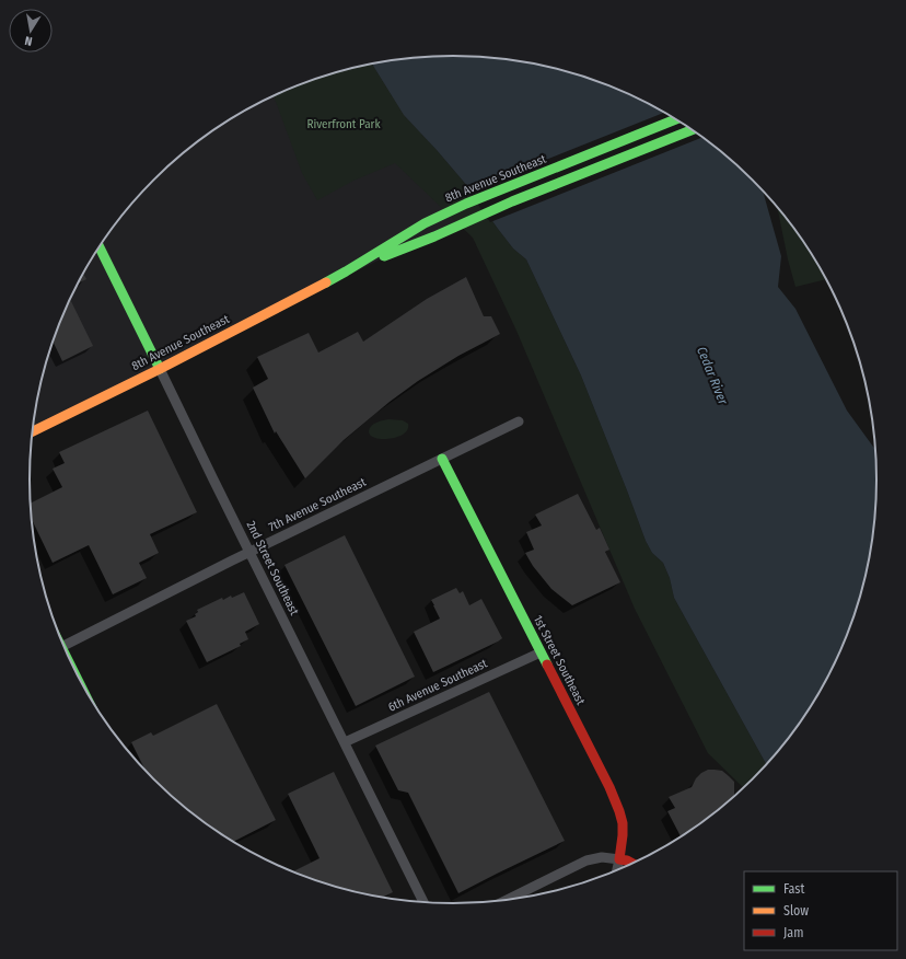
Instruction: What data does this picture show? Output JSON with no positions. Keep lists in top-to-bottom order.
{
  "streets": {
    "main road": ["8th Avenue Southeast", "2nd Street Southeast", "1st Street Southeast"],
    "street": ["7th Avenue Southeast", "6th Avenue Southeast"]
  },
  "crossings": [
    ["8th Avenue Southeast", "2nd Street Southeast"],
    ["7th Avenue Southeast", "2nd Street Southeast"],
    ["7th Avenue Southeast", "1st Street Southeast"],
    ["2nd Street Southeast", "6th Avenue Southeast"],
    ["1st Street Southeast", "6th Avenue Southeast"]
  ],
  "water": ["Cedar River"],
  "parks": ["Riverfront Park"],
  "legend": ["Fast", "Slow", "Jam"],
  "north": "bottom"
}
